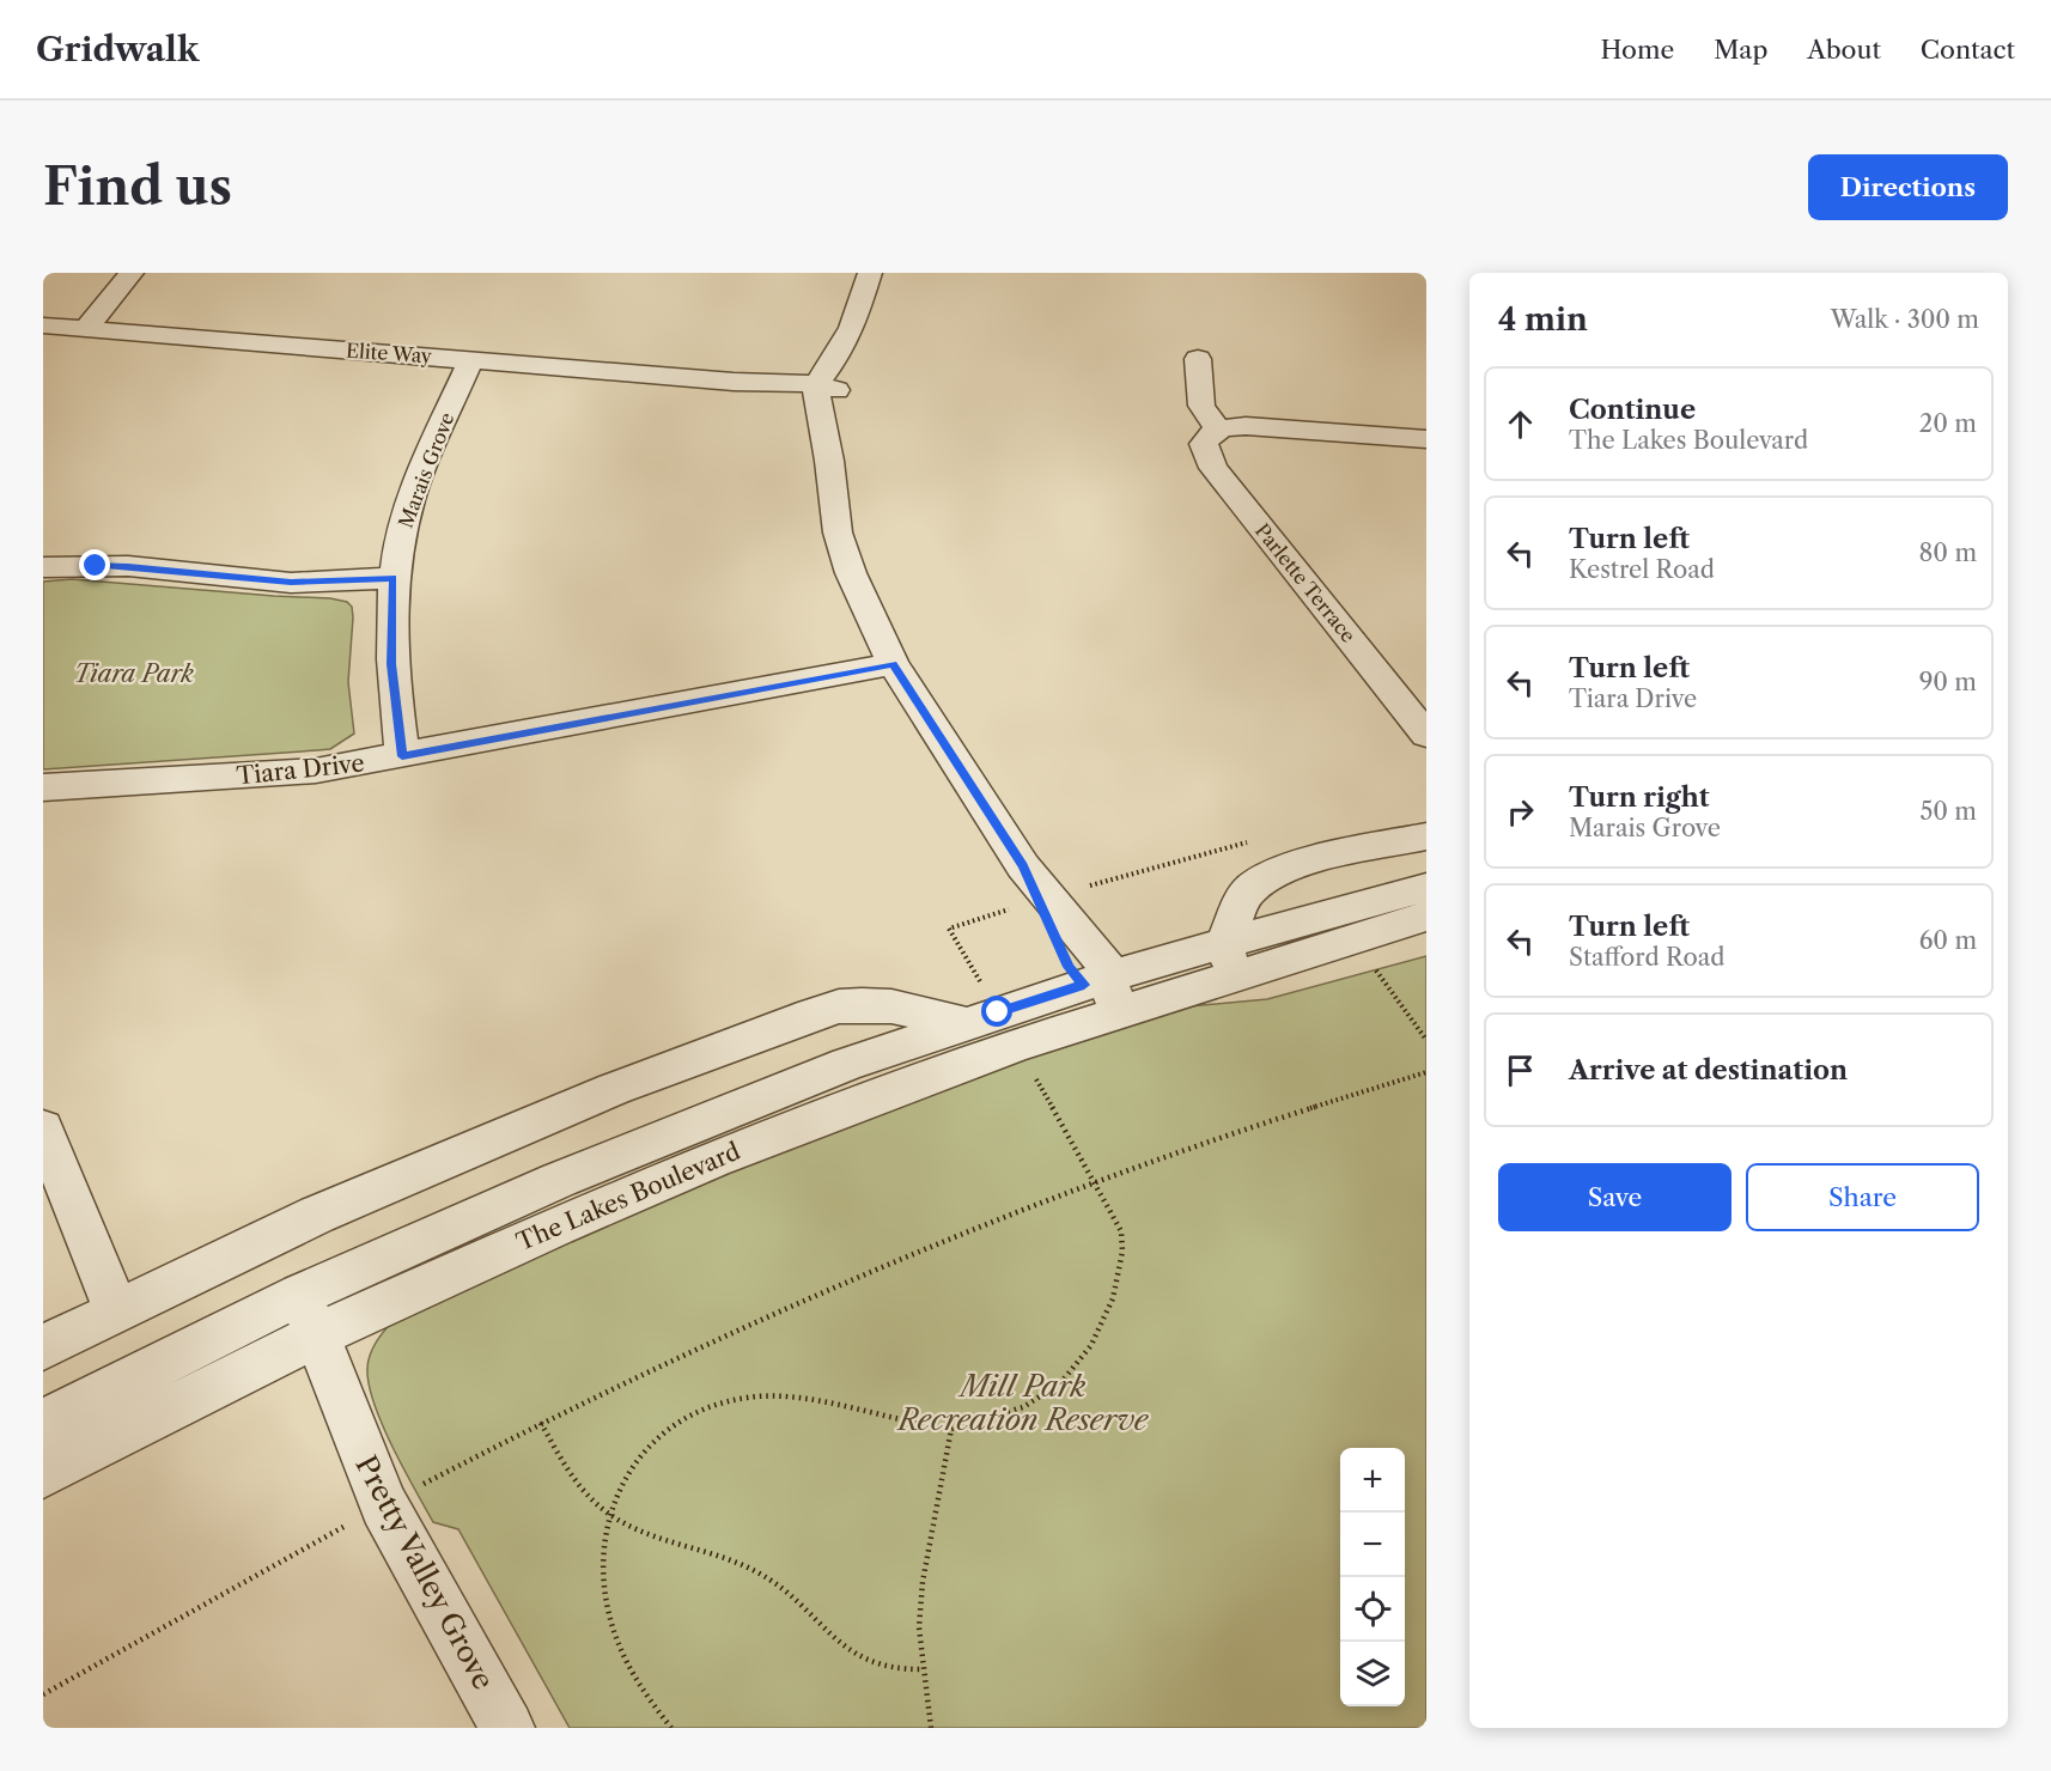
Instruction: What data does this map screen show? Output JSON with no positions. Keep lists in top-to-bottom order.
{
  "streets": {
    "street": [
      "Elite Way",
      "Marais Grove",
      "Parlette Terrace",
      "Tiara Drive",
      "The Lakes Boulevard",
      "Pretty Valley Grove"
    ]
  },
  "crossings": [
    ["Elite Way", "Marais Grove"],
    ["Marais Grove", "Tiara Drive"],
    ["The Lakes Boulevard", "Pretty Valley Grove"]
  ],
  "parks": ["Tiara Park", "Mill Park Recreation Reserve"],
  "page": {
    "header": "Gridwalk",
    "nav": [
      "Home",
      "Map",
      "About",
      "Contact"
    ],
    "buttons": [
      "Directions",
      ["Save", "Share"]
    ],
    "title": "Find us",
    "heading": ["4 min", "Walk · 300 m"],
    "list": [
      ["Continue", "The Lakes Boulevard", "20 m"],
      ["Turn left", "Kestrel Road", "80 m"],
      ["Turn left", "Tiara Drive", "90 m"],
      ["Turn right", "Marais Grove", "50 m"],
      ["Turn left", "Stafford Road", "60 m"],
      "Arrive at destination"
    ],
    "map_buttons": ["+", "−"]
  }
}
